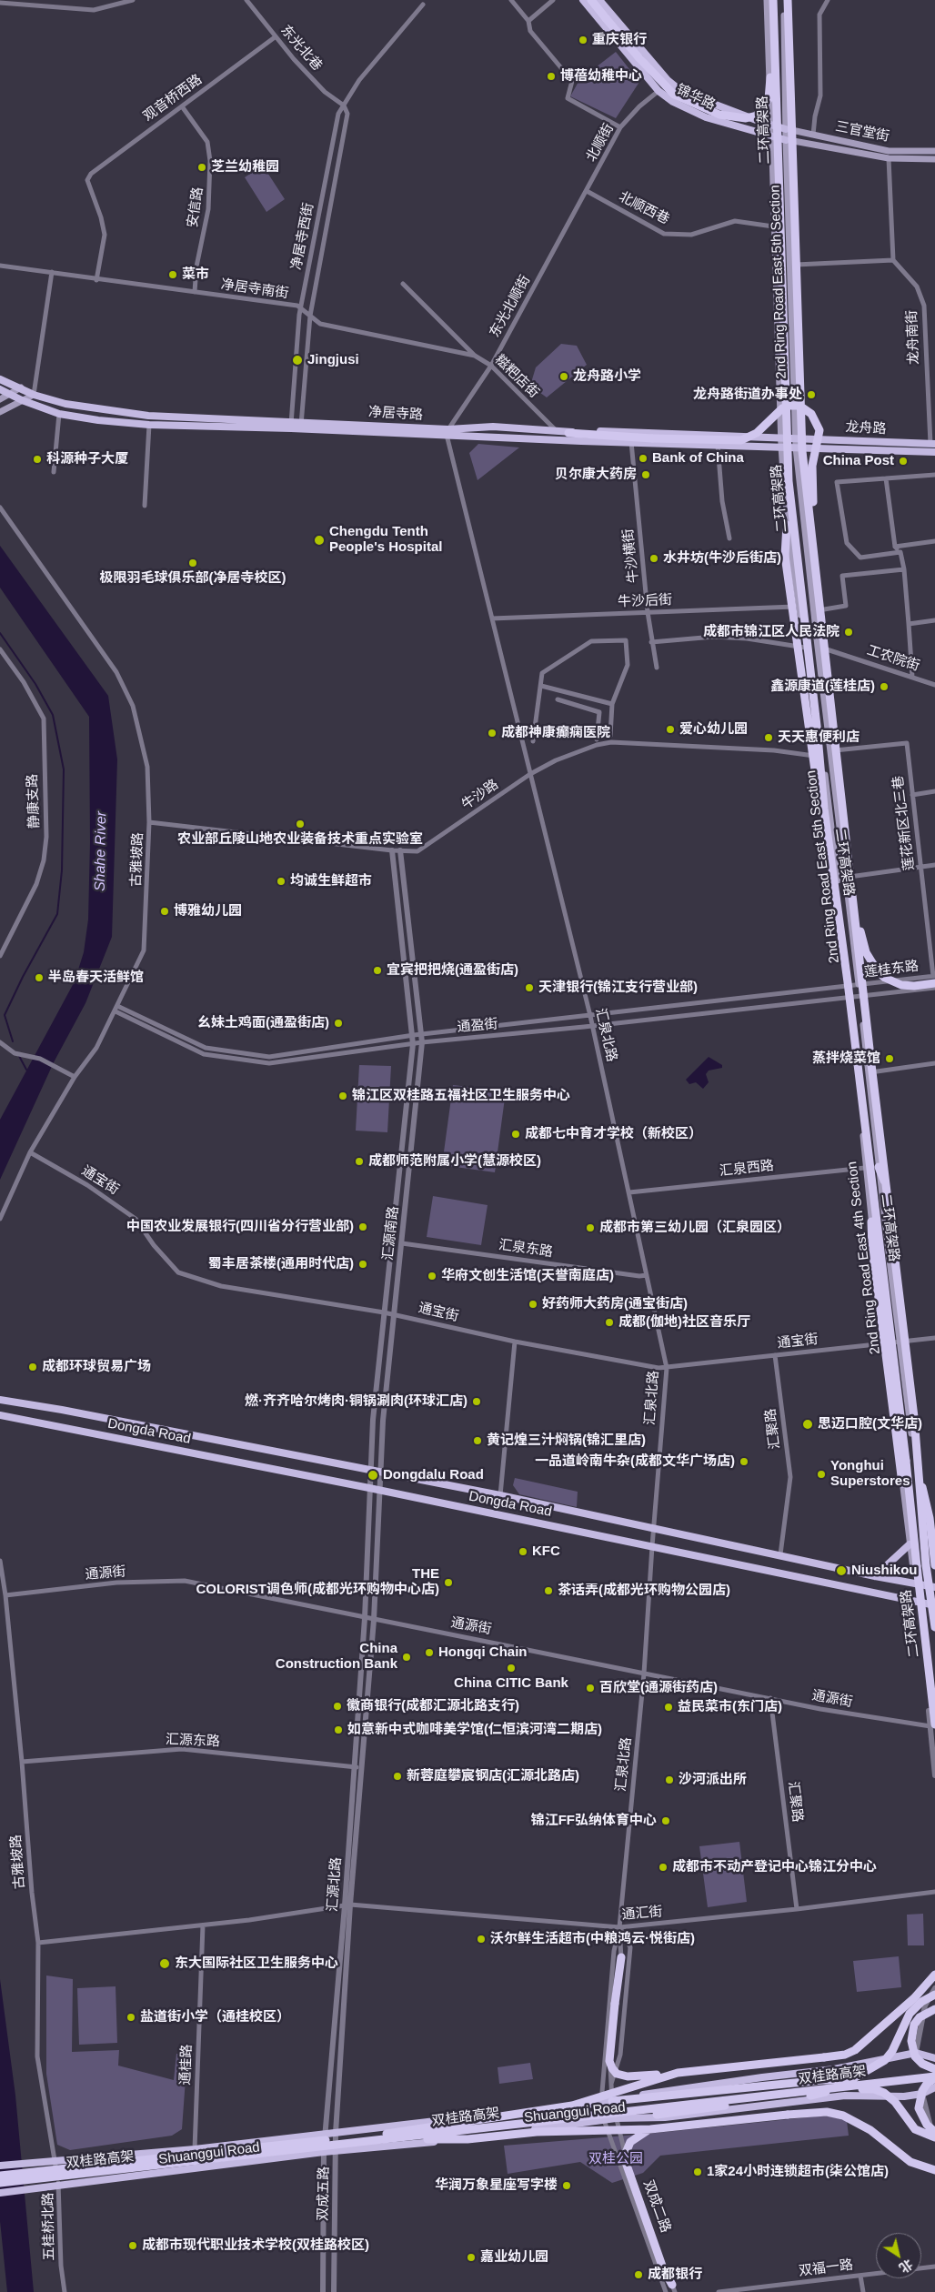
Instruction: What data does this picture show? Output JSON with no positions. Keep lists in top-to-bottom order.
{
  "streets": {
    "highway": ["二环高架路", "双桂路高架"],
    "main road": [
      "锦华路",
      "三官堂街",
      "2nd Ring Road East 5th Section",
      "净居寺路",
      "龙舟路",
      "2nd Ring Road East 4th Section",
      "Dongda Road",
      "Shuanggui Road"
    ],
    "street": [
      "东光北巷",
      "观音桥西路",
      "北顺街",
      "安信路",
      "北顺西巷",
      "净居寺西街",
      "净居寺南街",
      "东光北顺街",
      "龙舟南街",
      "糍粑店街",
      "牛沙横街",
      "牛沙后街",
      "工农院街",
      "牛沙路",
      "静康支路",
      "莲花新区北三巷",
      "古雅坡路",
      "莲桂东路",
      "通盈街",
      "汇泉北路",
      "汇泉西路",
      "通宝街",
      "汇源南路",
      "汇泉东路",
      "汇聚路",
      "通源街",
      "汇源东路",
      "汇源北路",
      "通汇街",
      "通桂路",
      "双成五路",
      "双成二路",
      "五桂桥北路",
      "双福一路"
    ]
  },
  "crossings": [
    ["东光北巷", "观音桥西路"],
    ["东光北巷", "净居寺西街"],
    ["锦华路", "三官堂街"],
    ["锦华路", "北顺街"],
    ["锦华路", "2nd Ring Road East 5th Section"],
    ["观音桥西路", "安信路"],
    ["观音桥西路", "净居寺南街"],
    ["二环高架路", "汇泉西路"],
    ["二环高架路", "2nd Ring Road East 4th Section"],
    ["二环高架路", "通源街"],
    ["三官堂街", "2nd Ring Road East 5th Section"],
    ["北顺街", "北顺西巷"],
    ["北顺街", "东光北顺街"],
    ["安信路", "净居寺南街"],
    ["北顺西巷", "2nd Ring Road East 5th Section"],
    ["北顺西巷", "东光北顺街"],
    ["净居寺西街", "净居寺南街"],
    ["净居寺西街", "净居寺路"],
    ["2nd Ring Road East 5th Section", "净居寺路"],
    ["2nd Ring Road East 5th Section", "龙舟路"],
    ["2nd Ring Road East 5th Section", "牛沙后街"],
    ["2nd Ring Road East 5th Section", "工农院街"],
    ["2nd Ring Road East 5th Section", "牛沙路"],
    ["2nd Ring Road East 5th Section", "莲花新区北三巷"],
    ["2nd Ring Road East 5th Section", "莲桂东路"],
    ["2nd Ring Road East 5th Section", "通盈街"],
    ["2nd Ring Road East 5th Section", "2nd Ring Road East 4th Section"],
    ["净居寺南街", "糍粑店街"],
    ["东光北顺街", "糍粑店街"],
    ["东光北顺街", "净居寺路"],
    ["东光北顺街", "汇泉北路"],
    ["龙舟南街", "龙舟路"],
    ["糍粑店街", "净居寺路"],
    ["净居寺路", "龙舟路"],
    ["净居寺路", "牛沙横街"],
    ["净居寺路", "汇泉北路"],
    ["牛沙横街", "牛沙后街"],
    ["牛沙后街", "汇泉北路"],
    ["牛沙路", "古雅坡路"],
    ["牛沙路", "汇泉北路"],
    ["牛沙路", "汇源南路"],
    ["莲花新区北三巷", "莲桂东路"],
    ["古雅坡路", "通盈街"],
    ["古雅坡路", "通宝街"],
    ["古雅坡路", "通源街"],
    ["古雅坡路", "汇源东路"],
    ["古雅坡路", "通汇街"],
    ["古雅坡路", "Shuanggui Road"],
    ["古雅坡路", "五桂桥北路"],
    ["莲桂东路", "通盈街"],
    ["莲桂东路", "2nd Ring Road East 4th Section"],
    ["通盈街", "汇泉北路"],
    ["通盈街", "汇源南路"],
    ["通盈街", "2nd Ring Road East 4th Section"],
    ["汇泉北路", "汇泉西路"],
    ["汇泉北路", "通宝街"],
    ["汇泉北路", "汇泉东路"],
    ["汇泉北路", "Dongda Road"],
    ["汇泉北路", "通源街"],
    ["汇泉北路", "通汇街"],
    ["汇泉北路", "Shuanggui Road"],
    ["汇泉北路", "双成二路"],
    ["汇泉西路", "2nd Ring Road East 4th Section"],
    ["通宝街", "汇源南路"],
    ["通宝街", "2nd Ring Road East 4th Section"],
    ["通宝街", "汇聚路"],
    ["汇源南路", "汇泉东路"],
    ["汇源南路", "Dongda Road"],
    ["汇源南路", "通源街"],
    ["汇源南路", "汇源北路"],
    ["2nd Ring Road East 4th Section", "Dongda Road"],
    ["汇聚路", "Dongda Road"],
    ["汇聚路", "通源街"],
    ["汇聚路", "通汇街"],
    ["通源街", "汇源北路"],
    ["汇源东路", "汇源北路"],
    ["汇源北路", "通汇街"],
    ["汇源北路", "Shuanggui Road"],
    ["汇源北路", "双成五路"],
    ["通汇街", "通桂路"],
    ["通桂路", "Shuanggui Road"],
    ["Shuanggui Road", "双成五路"],
    ["Shuanggui Road", "双成二路"],
    ["Shuanggui Road", "五桂桥北路"]
  ],
  "water": ["Shahe River"],
  "parks": ["双桂公园"],
  "places": [
    "重庆银行",
    "博蓓幼稚中心",
    "芝兰幼稚园",
    "菜市",
    "Jingjusi",
    "龙舟路小学",
    "龙舟路街道办事处",
    "Bank of China",
    "科源种子大厦",
    "China Post",
    "贝尔康大药房",
    "Chengdu Tenth People's Hospital",
    "水井坊(牛沙后街店)",
    "极限羽毛球俱乐部(净居寺校区)",
    "成都市锦江区人民法院",
    "鑫源康道(莲桂店)",
    "爱心幼儿园",
    "成都神康癫痫医院",
    "天天惠便利店",
    "农业部丘陵山地农业装备技术重点实验室",
    "均诚生鲜超市",
    "博雅幼儿园",
    "宜宾把把烧(通盈街店)",
    "半岛春天活鲜馆",
    "天津银行(锦江支行营业部)",
    "幺妹土鸡面(通盈街店)",
    "蒸拌烧菜馆",
    "锦江区双桂路五福社区卫生服务中心",
    "成都七中育才学校（新校区）",
    "成都师范附属小学(慧源校区)",
    "中国农业发展银行(四川省分行营业部)",
    "成都市第三幼儿园（汇泉园区）",
    "蜀丰居茶楼(通用时代店)",
    "华府文创生活馆(天誉南庭店)",
    "好药师大药房(通宝街店)",
    "成都(伽地)社区音乐厅",
    "成都环球贸易广场",
    "燃·齐齐哈尔烤肉·铜锅涮肉(环球汇店)",
    "思迈口腔(文华店)",
    "黄记煌三汁焖锅(锦汇里店)",
    "一品道岭南牛杂(成都文华广场店)",
    "Yonghui Superstores",
    "Dongdalu Road",
    "KFC",
    "Niushikou",
    "THE COLORIST调色师(成都光环购物中心店)",
    "茶话弄(成都光环购物公园店)",
    "Hongqi Chain",
    "China Construction Bank",
    "China CITIC Bank",
    "百欣堂(通源街药店)",
    "徽商银行(成都汇源北路支行)",
    "益民菜市(东门店)",
    "如意新中式咖啡美学馆(仁恒滨河湾二期店)",
    "新蓉庭攀宸钢店(汇源北路店)",
    "沙河派出所",
    "锦江FF弘纳体育中心",
    "成都市不动产登记中心锦江分中心",
    "沃尔鲜生活超市(中粮鸿云·悦街店)",
    "东大国际社区卫生服务中心",
    "盐道街小学（通桂校区）",
    "1家24小时连锁超市(柒公馆店)",
    "华润万象星座写字楼",
    "成都市现代职业技术学校(双桂路校区)",
    "嘉业幼儿园",
    "成都银行"
  ],
  "north": "bottom right"
}
